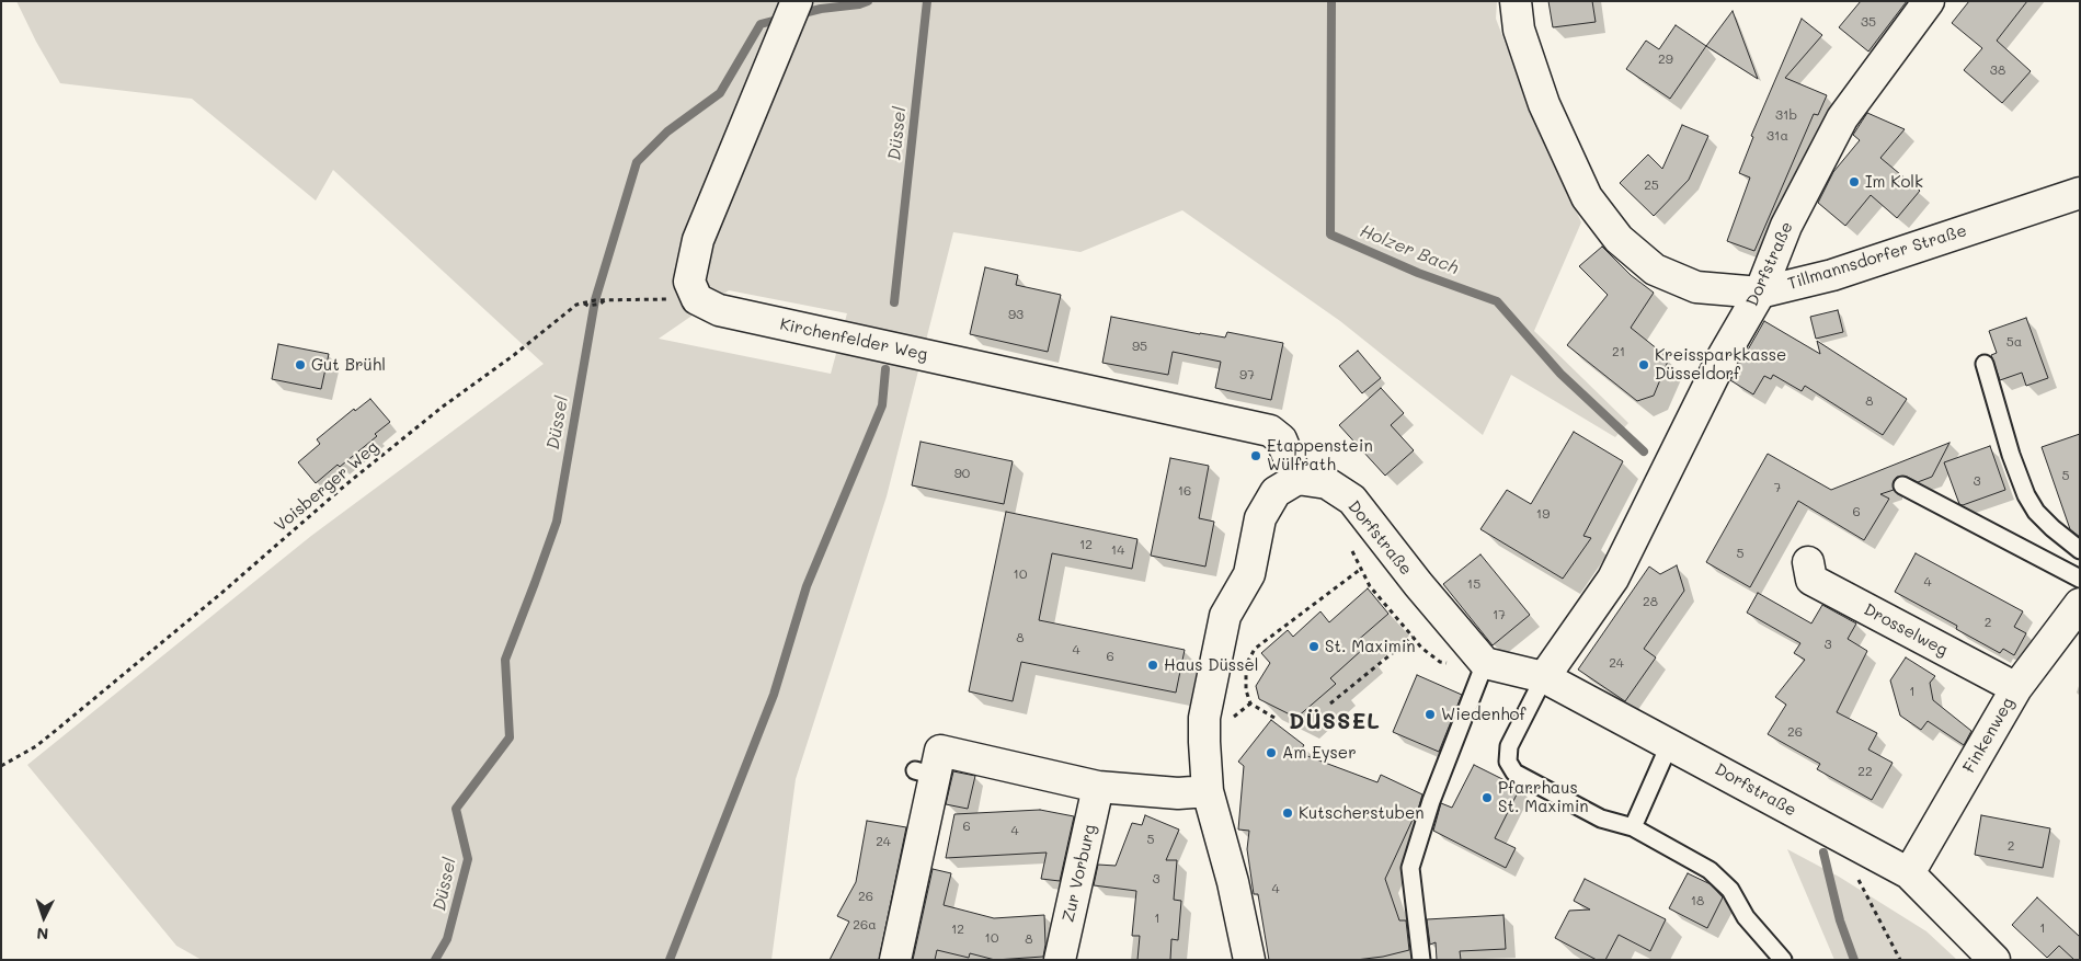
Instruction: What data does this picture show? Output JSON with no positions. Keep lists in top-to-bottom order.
{
  "streets": {
    "street": [
      "Tillmannsdorfer Straße",
      "Dorfstraße",
      "Kirchenfelder Weg",
      "Drosselweg",
      "Finkenweg",
      "Zur Vorburg"
    ],
    "path": ["Voisberger Weg"]
  },
  "crossings": [
    ["Tillmannsdorfer Straße", "Dorfstraße"],
    ["Dorfstraße", "Kirchenfelder Weg"],
    ["Dorfstraße", "Finkenweg"],
    ["Kirchenfelder Weg", "Voisberger Weg"],
    ["Drosselweg", "Finkenweg"]
  ],
  "districts": ["DÜSSEL"],
  "water": ["Düssel", "Holzer Bach"],
  "places": [
    "Im Kolk",
    "Gut Brühl",
    "Kreissparkkasse Düsseldorf",
    "Etappenstein Wülfrath",
    "St. Maximin",
    "Haus Düssel",
    "Wiedenhof",
    "Am Eyser",
    "Pfarrhaus St. Maximin",
    "Kutscherstuben"
  ],
  "house_numbers": [
    "35",
    "29",
    "38",
    "31b",
    "31a",
    "25",
    "93",
    "5a",
    "95",
    "21",
    "97",
    "8",
    "90",
    "5",
    "3",
    "7",
    "16",
    "6",
    "19",
    "12",
    "14",
    "5",
    "10",
    "4",
    "15",
    "28",
    "17",
    "2",
    "8",
    "3",
    "4",
    "6",
    "24",
    "1",
    "26",
    "22",
    "6",
    "4",
    "5",
    "24",
    "2",
    "3",
    "4",
    "26",
    "18",
    "1",
    "26a",
    "1",
    "12",
    "10",
    "8"
  ],
  "north": "bottom"
}
